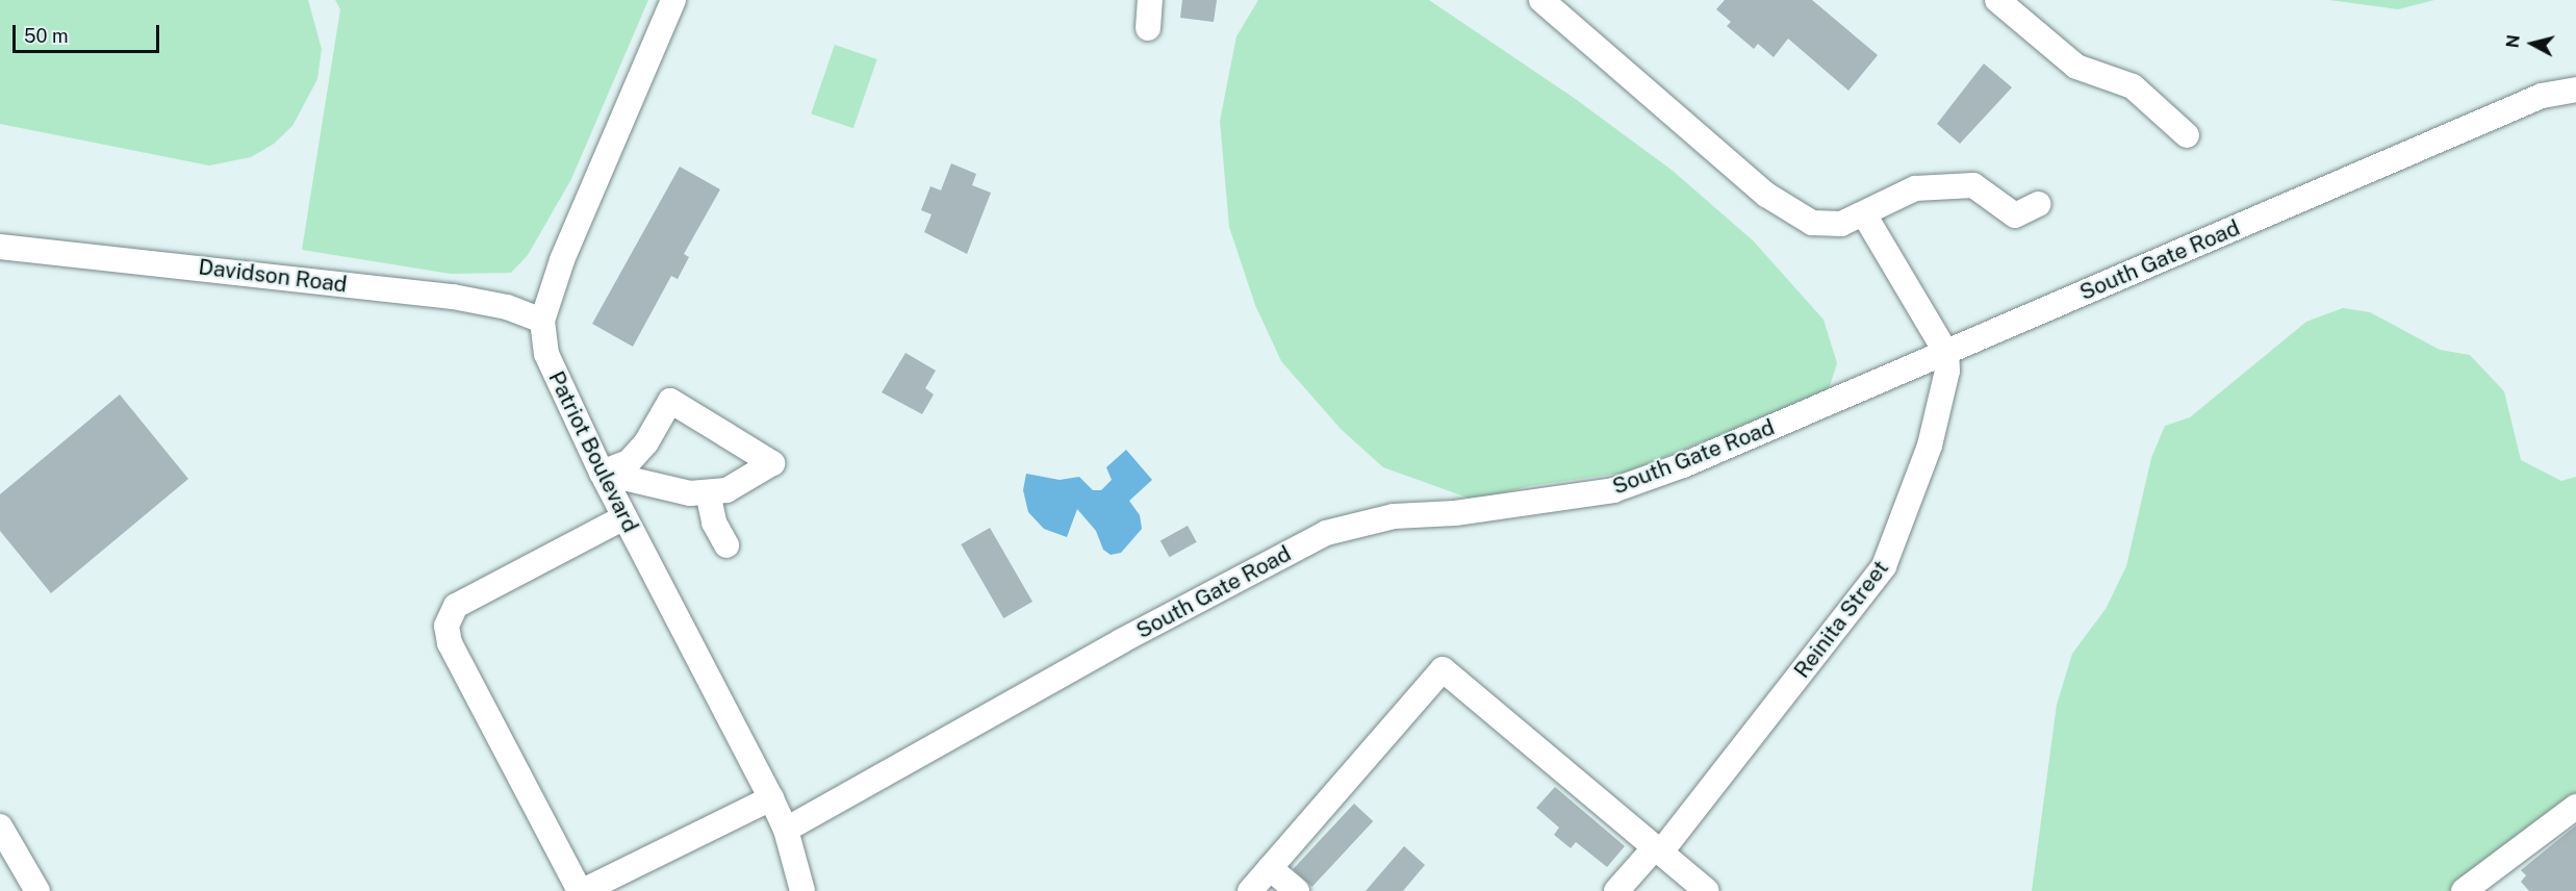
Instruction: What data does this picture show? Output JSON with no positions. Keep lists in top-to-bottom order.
{
  "streets": {
    "street": [
      "South Gate Road",
      "Davidson Road",
      "Patriot Boulevard",
      "Reinita Street"
    ]
  },
  "crossings": [
    ["South Gate Road", "Patriot Boulevard"],
    ["South Gate Road", "Reinita Street"],
    ["Davidson Road", "Patriot Boulevard"]
  ],
  "scale_bar": "50 m",
  "north": "left"
}
